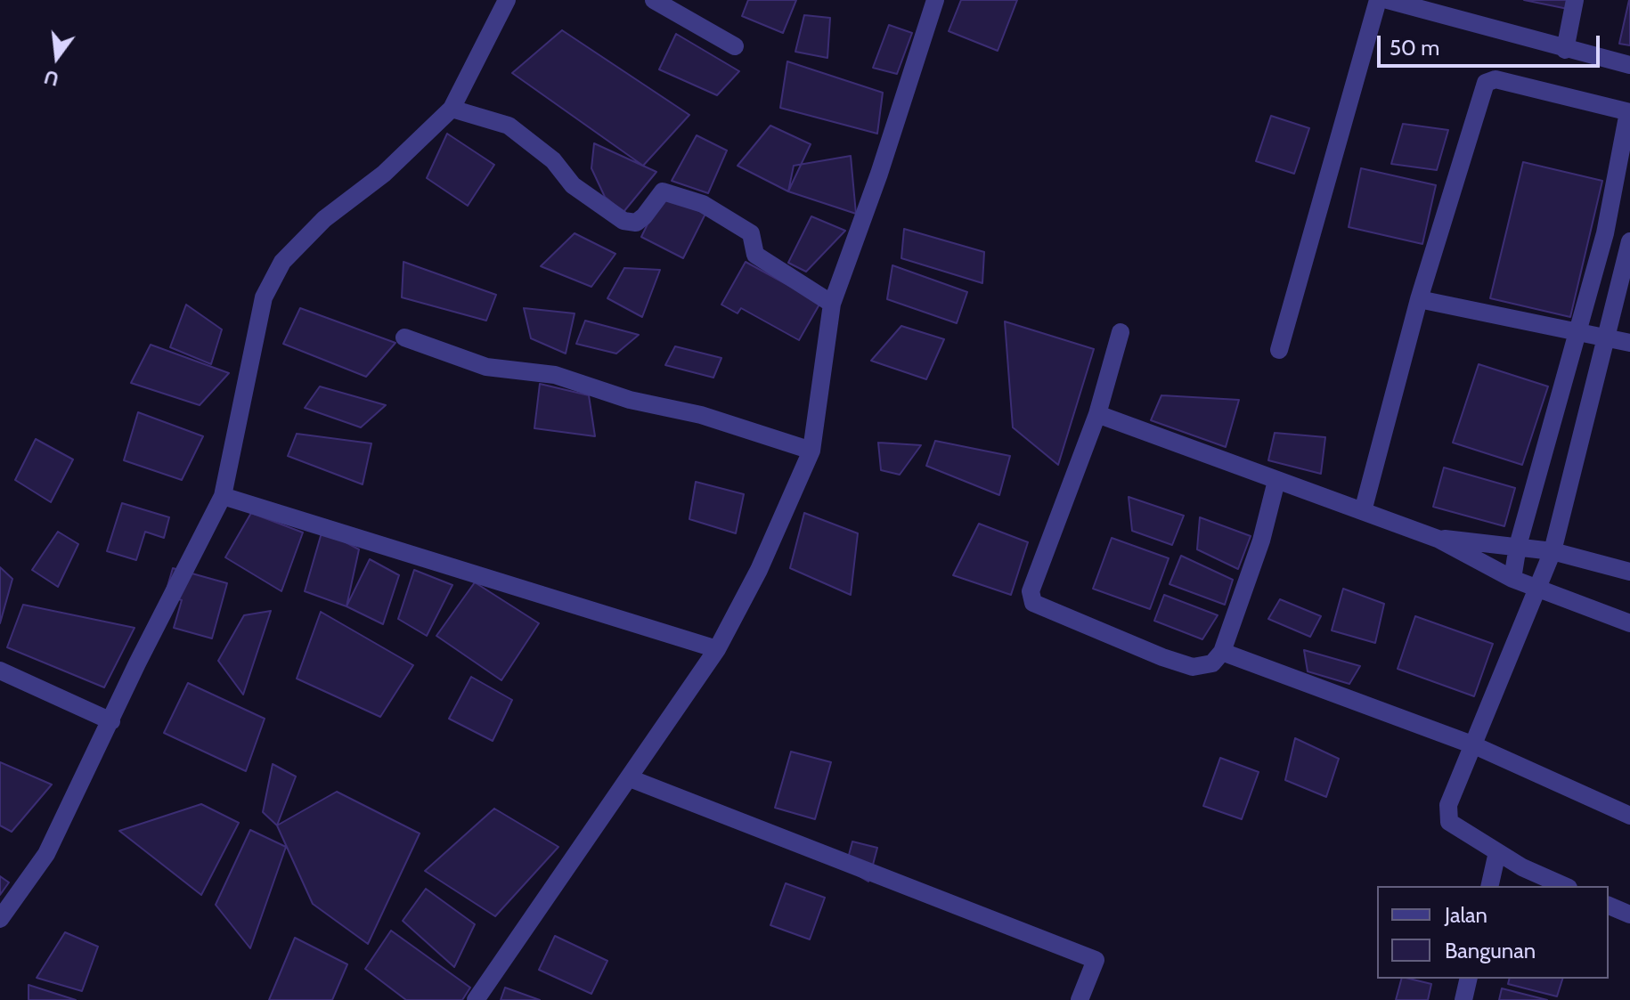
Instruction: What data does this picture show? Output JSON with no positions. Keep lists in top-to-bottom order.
{
  "legend": ["Jalan", "Bangunan"],
  "scale_bar": "50 m",
  "north": "bottom"
}
